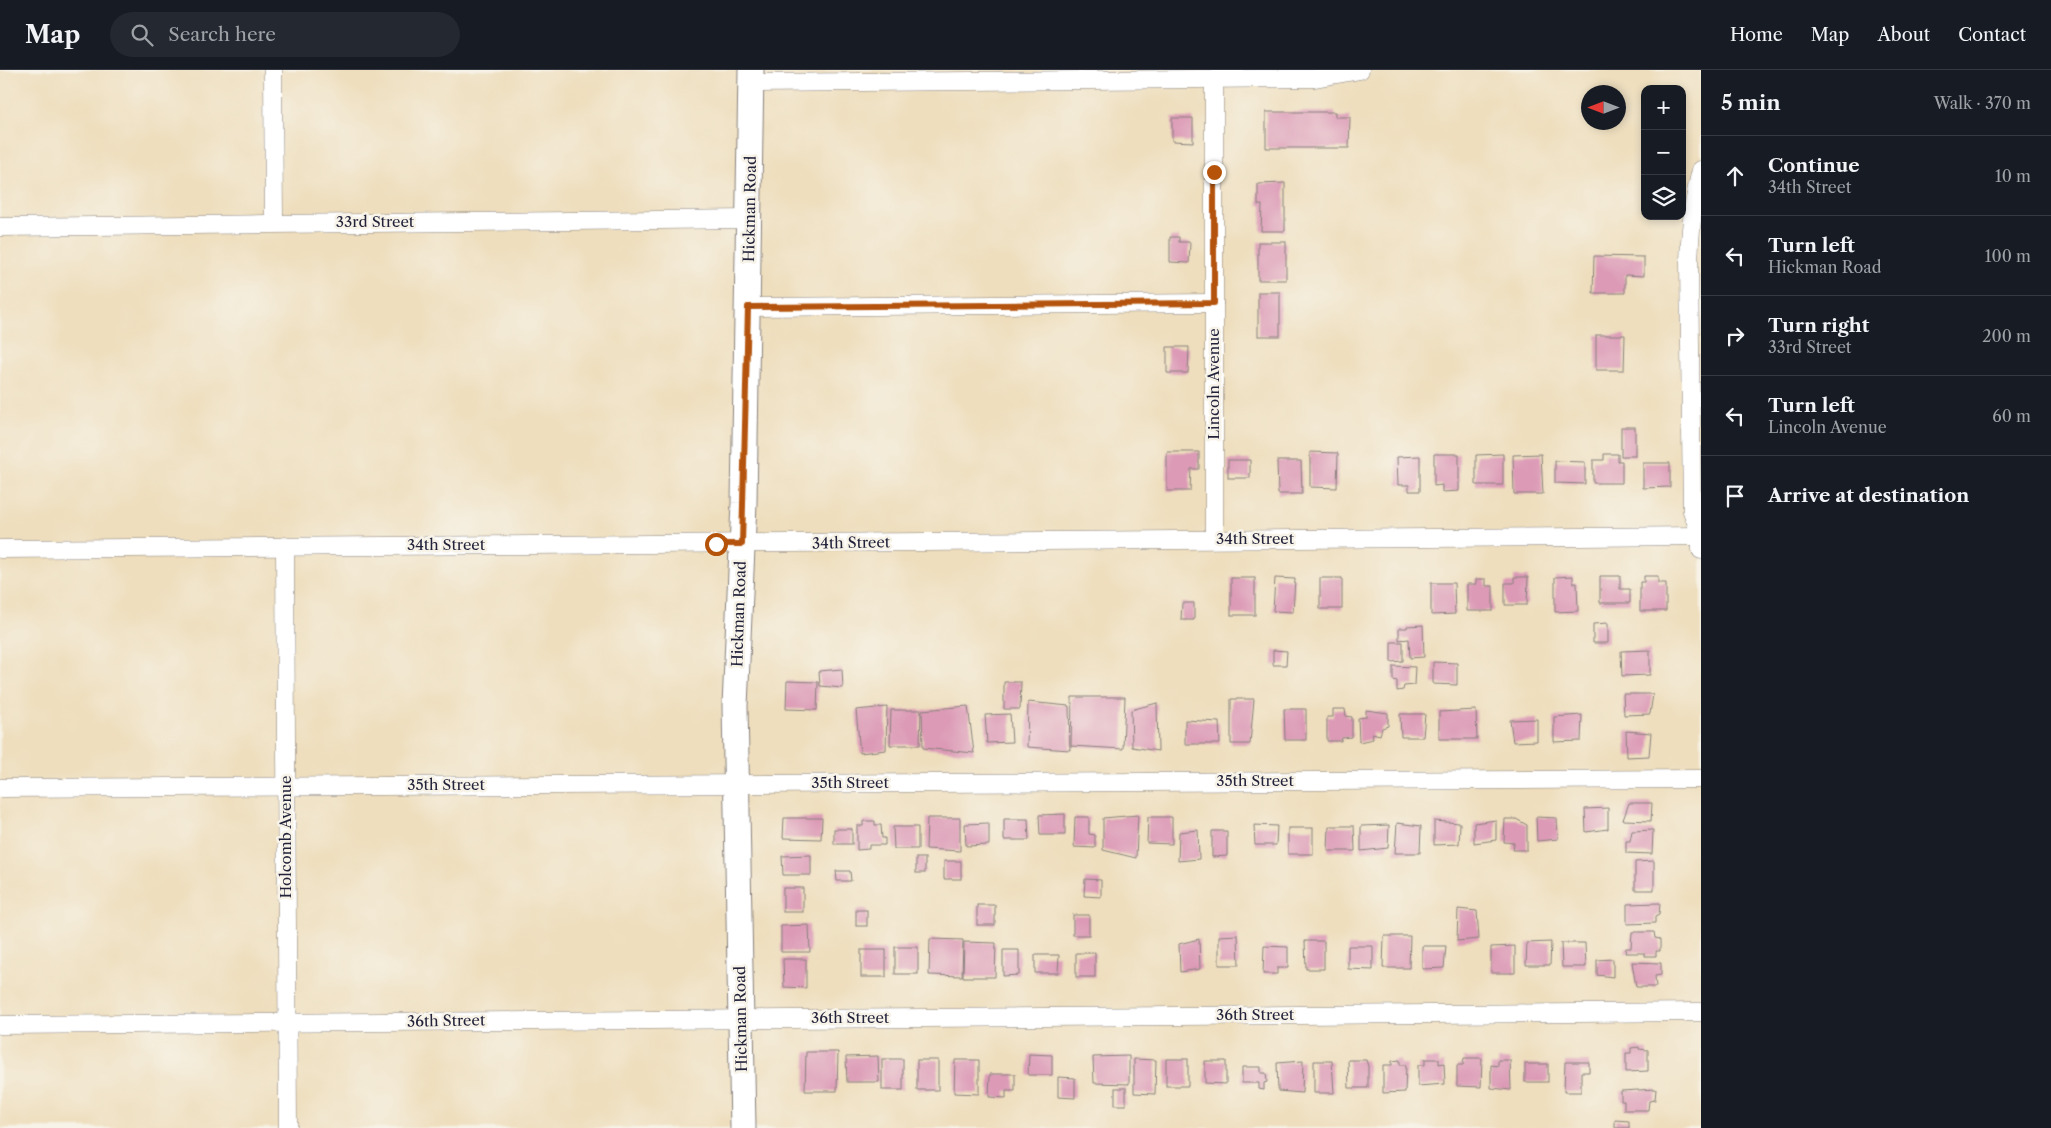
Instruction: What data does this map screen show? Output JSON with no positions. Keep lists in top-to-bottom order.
{
  "streets": {
    "main road": ["Hickman Road"],
    "street": [
      "33rd Street",
      "Lincoln Avenue",
      "34th Street",
      "35th Street",
      "Holcomb Avenue",
      "36th Street"
    ]
  },
  "crossings": [
    ["Hickman Road", "33rd Street"],
    ["Hickman Road", "34th Street"],
    ["Hickman Road", "35th Street"],
    ["Hickman Road", "36th Street"],
    ["Lincoln Avenue", "34th Street"],
    ["34th Street", "Holcomb Avenue"],
    ["35th Street", "Holcomb Avenue"],
    ["Holcomb Avenue", "36th Street"]
  ],
  "north": "left",
  "page": {
    "header": "Map",
    "search": "Search here",
    "nav": [
      "Home",
      "Map",
      "About",
      "Contact"
    ],
    "heading": ["5 min", "Walk · 370 m"],
    "map_buttons": ["+", "−"],
    "list": [
      ["Continue", "34th Street", "10 m"],
      ["Turn left", "Hickman Road", "100 m"],
      ["Turn right", "33rd Street", "200 m"],
      ["Turn left", "Lincoln Avenue", "60 m"],
      "Arrive at destination"
    ]
  }
}
